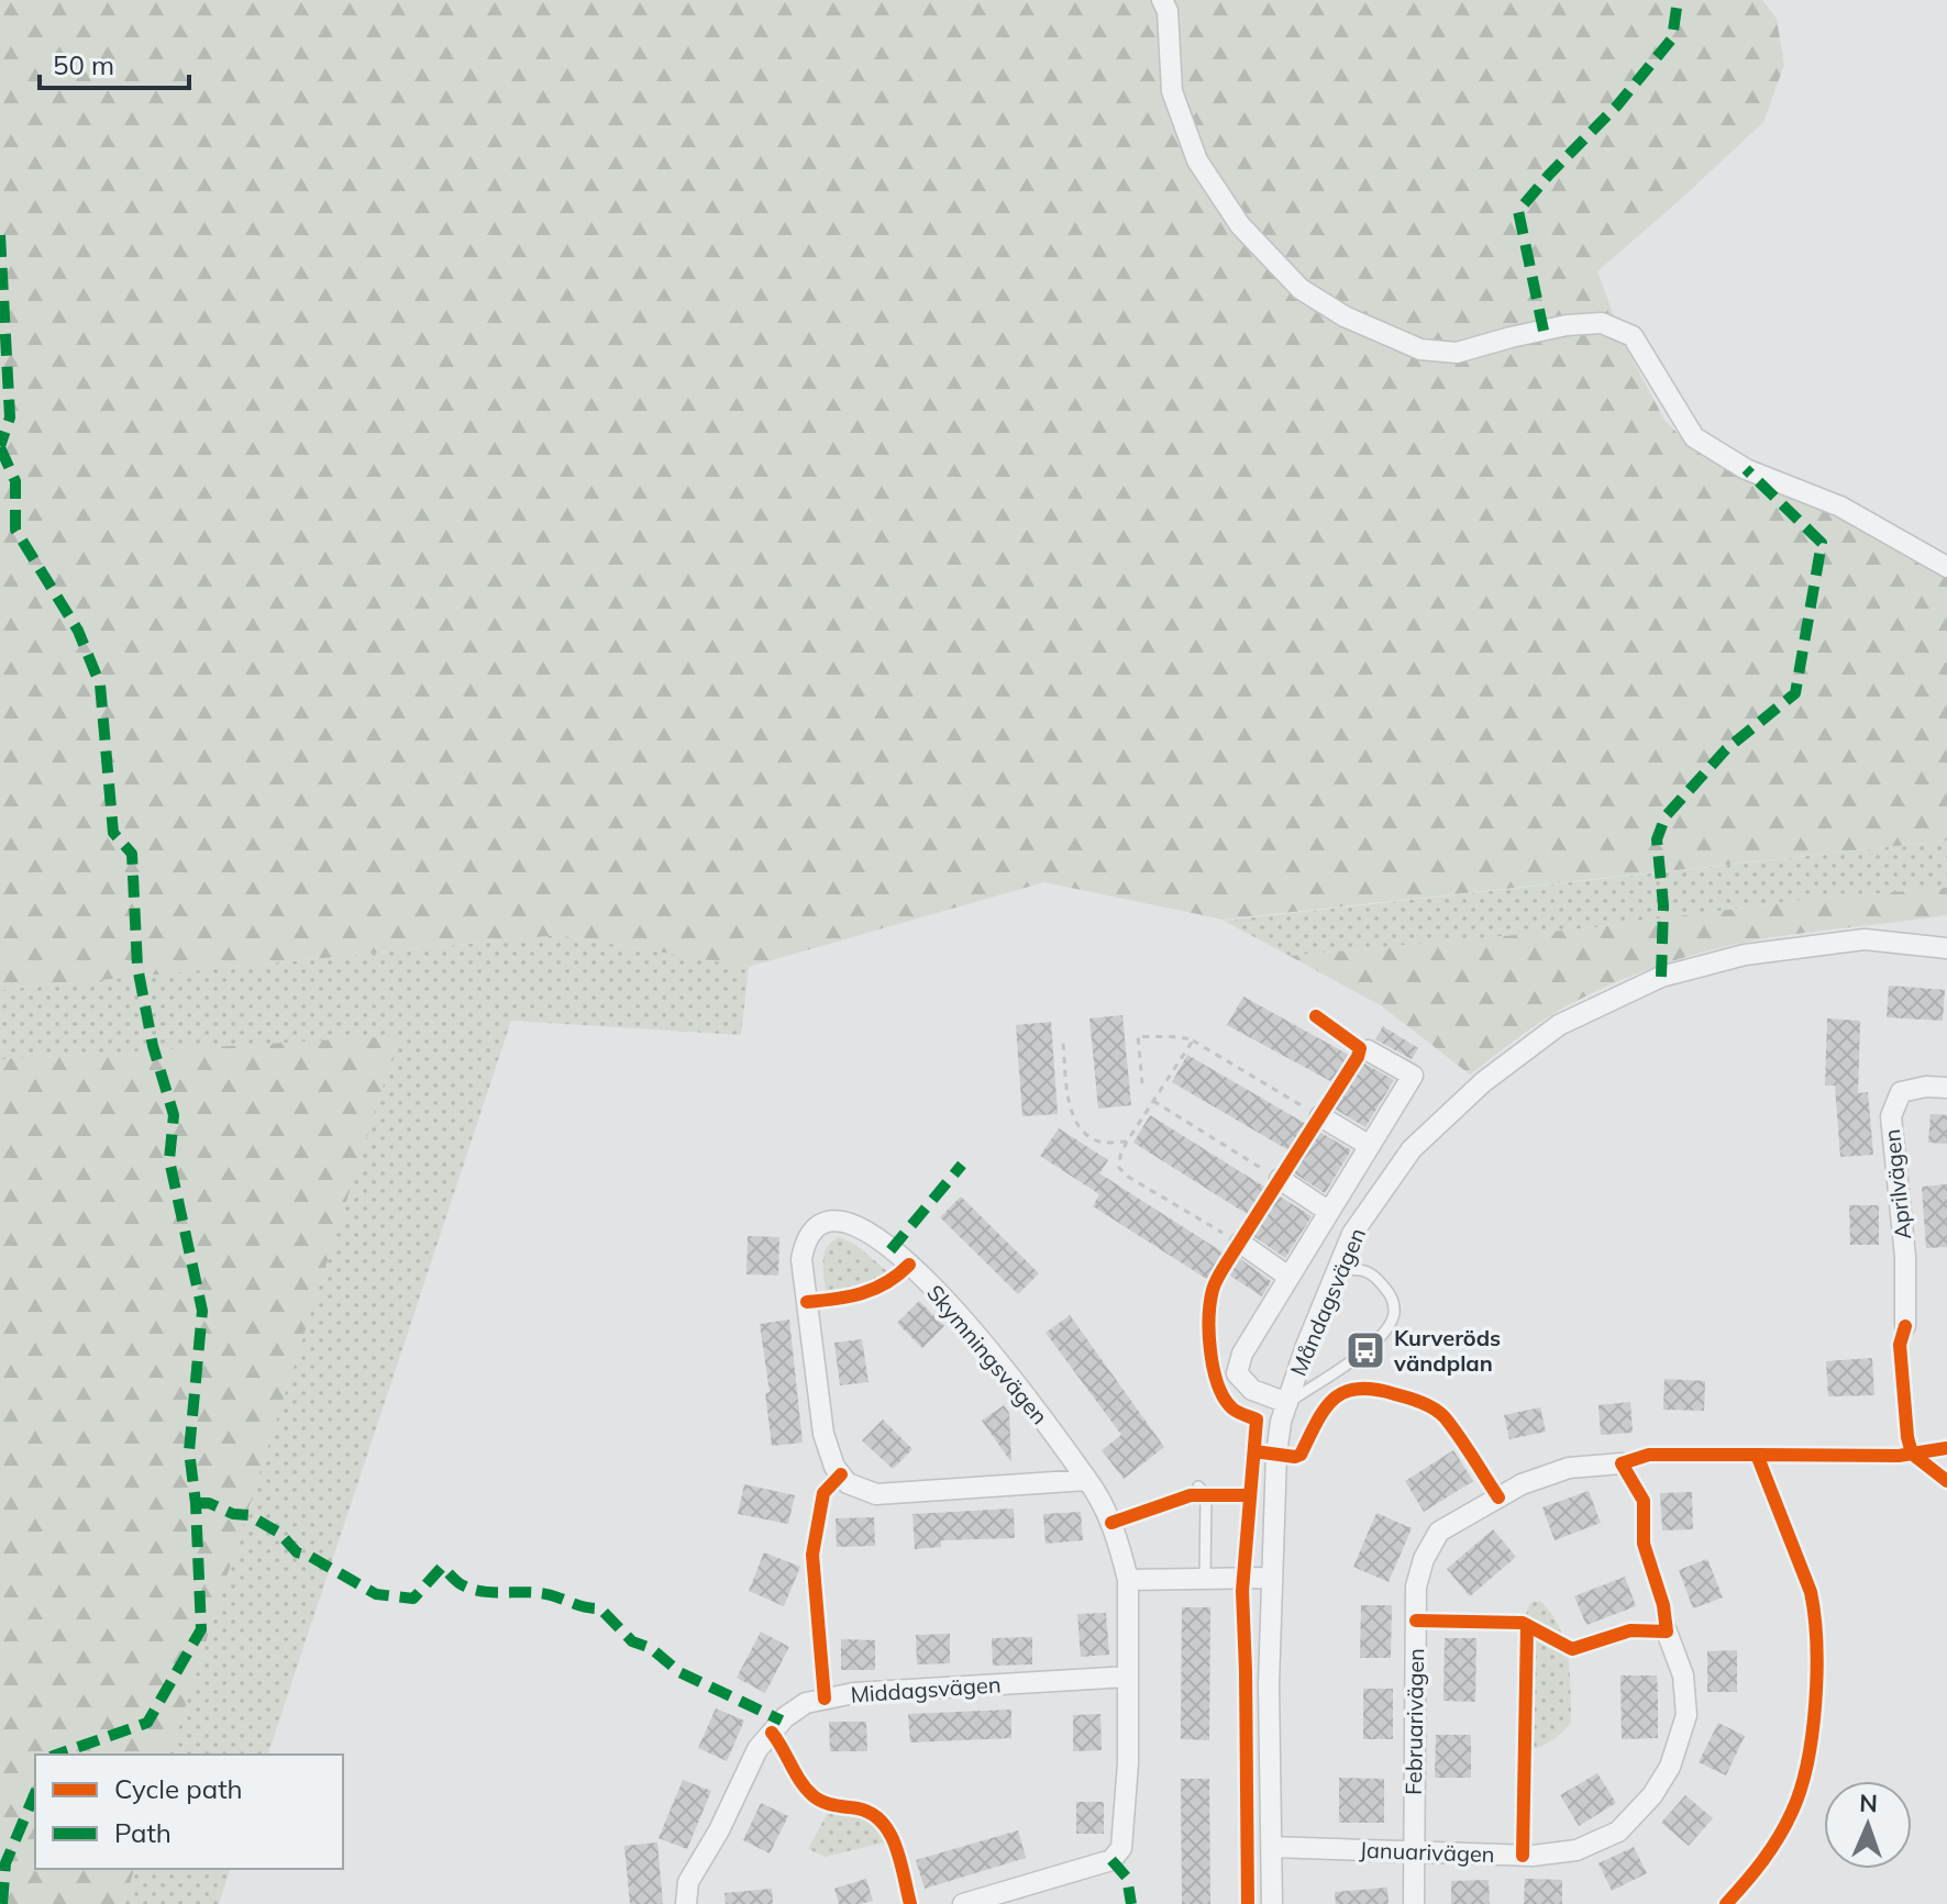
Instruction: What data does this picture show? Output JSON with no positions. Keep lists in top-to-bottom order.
{
  "streets": {
    "street": [
      "Aprilvägen",
      "Måndagsvägen",
      "Skymningsvägen",
      "Middagsvägen",
      "Februarivägen",
      "Januarivägen"
    ]
  },
  "crossings": [
    ["Måndagsvägen", "Januarivägen"],
    ["Februarivägen", "Januarivägen"]
  ],
  "places": {
    "bus stop": ["Kurveröds vändplan"]
  },
  "legend": ["Cycle path", "Path"],
  "scale_bar": "50 m",
  "north": "top"
}
